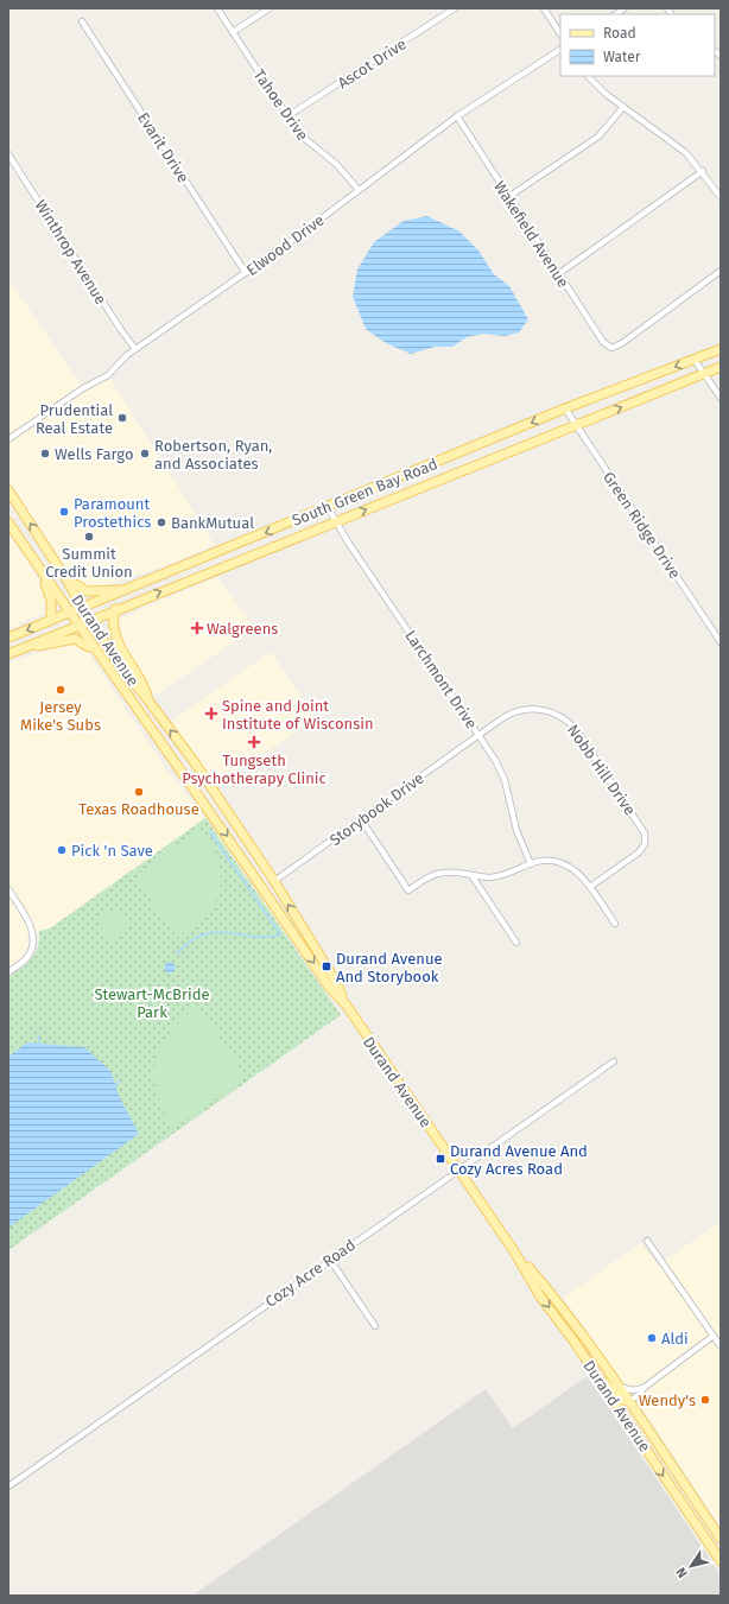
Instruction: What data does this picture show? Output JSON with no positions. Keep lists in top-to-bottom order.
{
  "streets": {
    "main road": ["South Green Bay Road", "Durand Avenue"],
    "street": [
      "Ascot Drive",
      "Tahoe Drive",
      "Evarit Drive",
      "Wakefield Avenue",
      "Elwood Drive",
      "Winthrop Avenue",
      "Green Ridge Drive",
      "Larchmont Drive",
      "Nobb Hill Drive",
      "Storybook Drive",
      "Cozy Acre Road"
    ]
  },
  "crossings": [
    ["Ascot Drive", "Tahoe Drive"],
    ["Tahoe Drive", "Elwood Drive"],
    ["Evarit Drive", "Elwood Drive"],
    ["Wakefield Avenue", "Elwood Drive"],
    ["Elwood Drive", "Winthrop Avenue"],
    ["South Green Bay Road", "Green Ridge Drive"],
    ["South Green Bay Road", "Durand Avenue"],
    ["South Green Bay Road", "Larchmont Drive"],
    ["Durand Avenue", "Storybook Drive"],
    ["Durand Avenue", "Cozy Acre Road"],
    ["Larchmont Drive", "Nobb Hill Drive"],
    ["Larchmont Drive", "Storybook Drive"],
    ["Nobb Hill Drive", "Storybook Drive"]
  ],
  "parks": ["Stewart-McBride Park"],
  "places": {
    "other": [
      "Prudential Real Estate",
      "Wells Fargo",
      "Robertson, Ryan, and Associates",
      "Paramount Prostethics",
      "BankMutual",
      "Summit Credit Union",
      "Jersey Mike's Subs",
      "Texas Roadhouse",
      "Pick 'n Save",
      "Aldi",
      "Wendy's"
    ],
    "health": ["Walgreens", "Spine and Joint Institute of Wisconsin", "Tungseth Psychotherapy Clinic"],
    "transit": ["Durand Avenue And Storybook", "Durand Avenue And Cozy Acres Road"]
  },
  "legend": ["Road", "Water"],
  "north": "bottom left"
}
